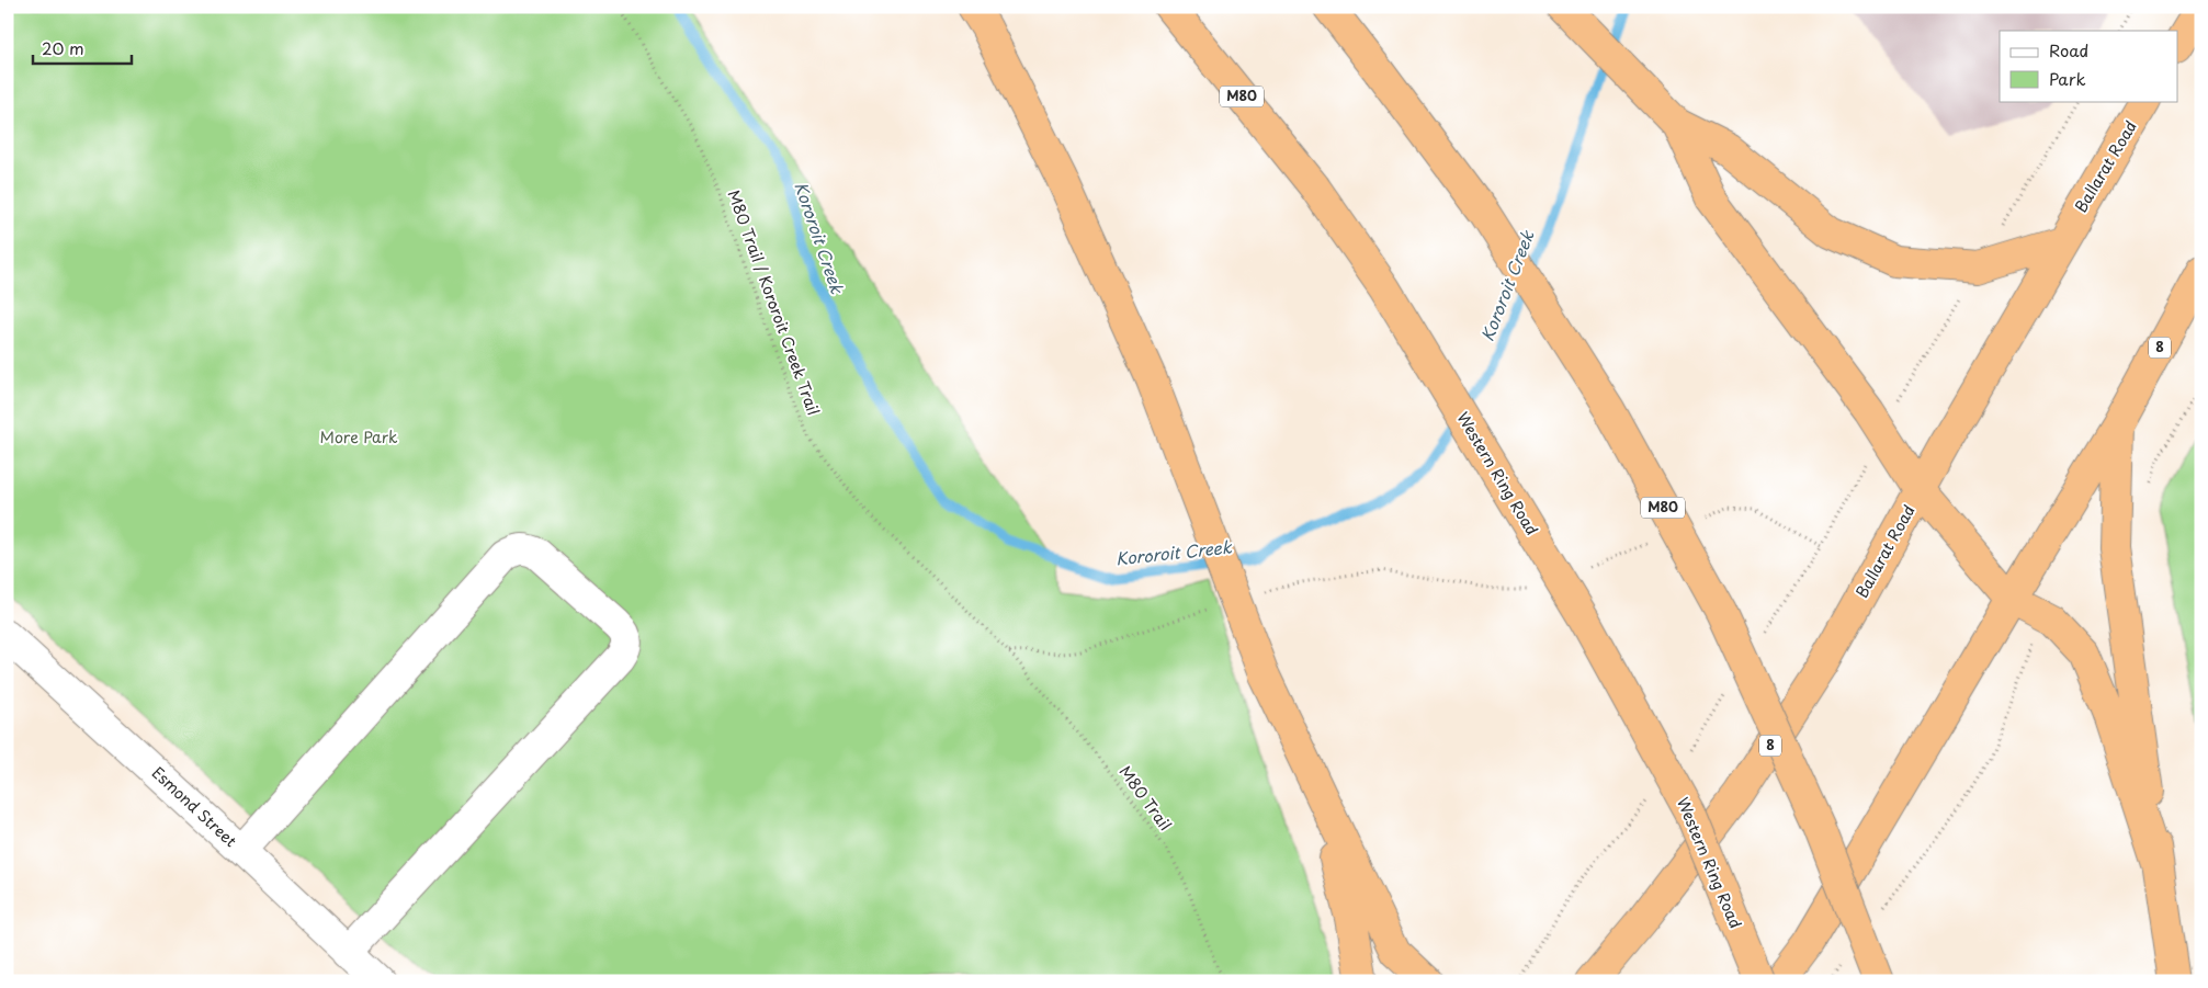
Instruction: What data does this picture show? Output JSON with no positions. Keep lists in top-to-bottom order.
{
  "streets": {
    "highway": [
      "M80",
      "Ballarat Road",
      "8",
      "Western Ring Road"
    ],
    "street": ["Esmond Street"],
    "path": ["M80 Trail / Kororoit Creek Trail", "M80 Trail"]
  },
  "crossings": [
    ["M80 Trail / Kororoit Creek Trail", "M80 Trail"]
  ],
  "water": ["Kororoit Creek"],
  "parks": ["More Park"],
  "legend": ["Road", "Park"],
  "scale_bar": "20 m"
}
